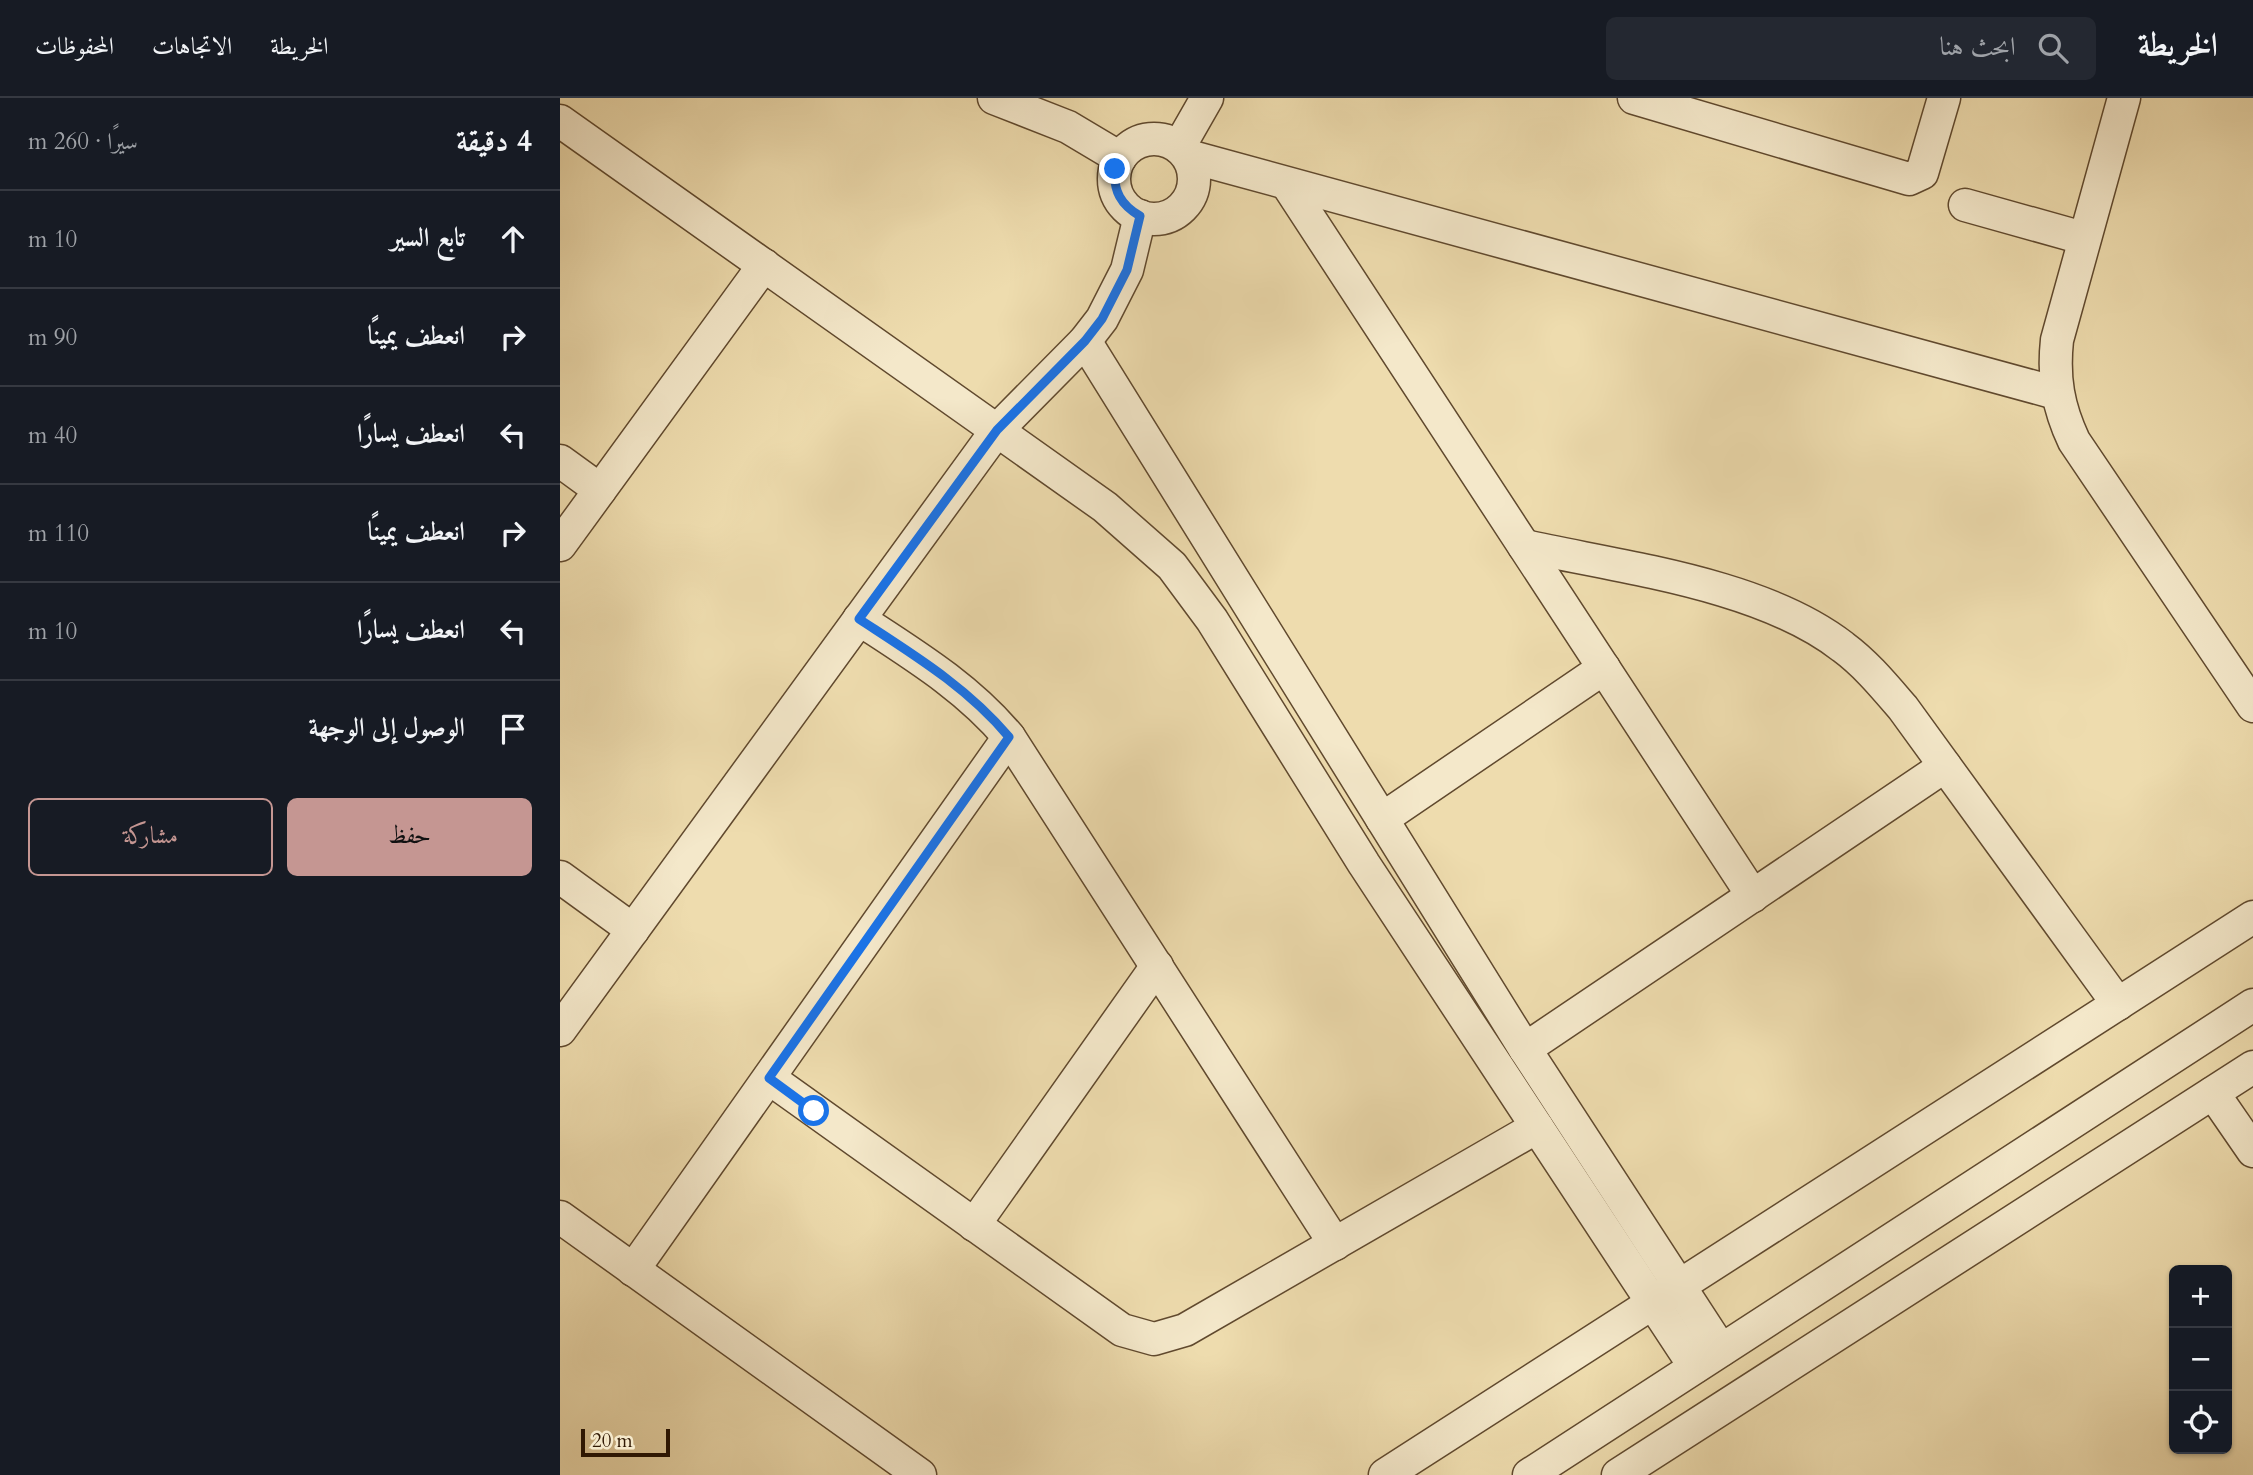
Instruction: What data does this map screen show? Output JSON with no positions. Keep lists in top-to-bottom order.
{
  "scale_bar": "20 m",
  "page": {
    "header": "الخريطة",
    "search": "ابحث هنا",
    "nav": ["الخريطة", "الاتجاهات", "المحفوظات"],
    "heading": ["4 دقيقة", "سيرًا · 260 m"],
    "list": [
      ["تابع السير", "10 m"],
      ["انعطف يمينًا", "90 m"],
      ["انعطف يسارًا", "40 m"],
      ["انعطف يمينًا", "110 m"],
      ["انعطف يسارًا", "10 m"],
      "الوصول إلى الوجهة"
    ],
    "buttons": ["حفظ", "مشاركة"],
    "map_buttons": ["+", "−"],
    "scale": "20 m"
  }
}
